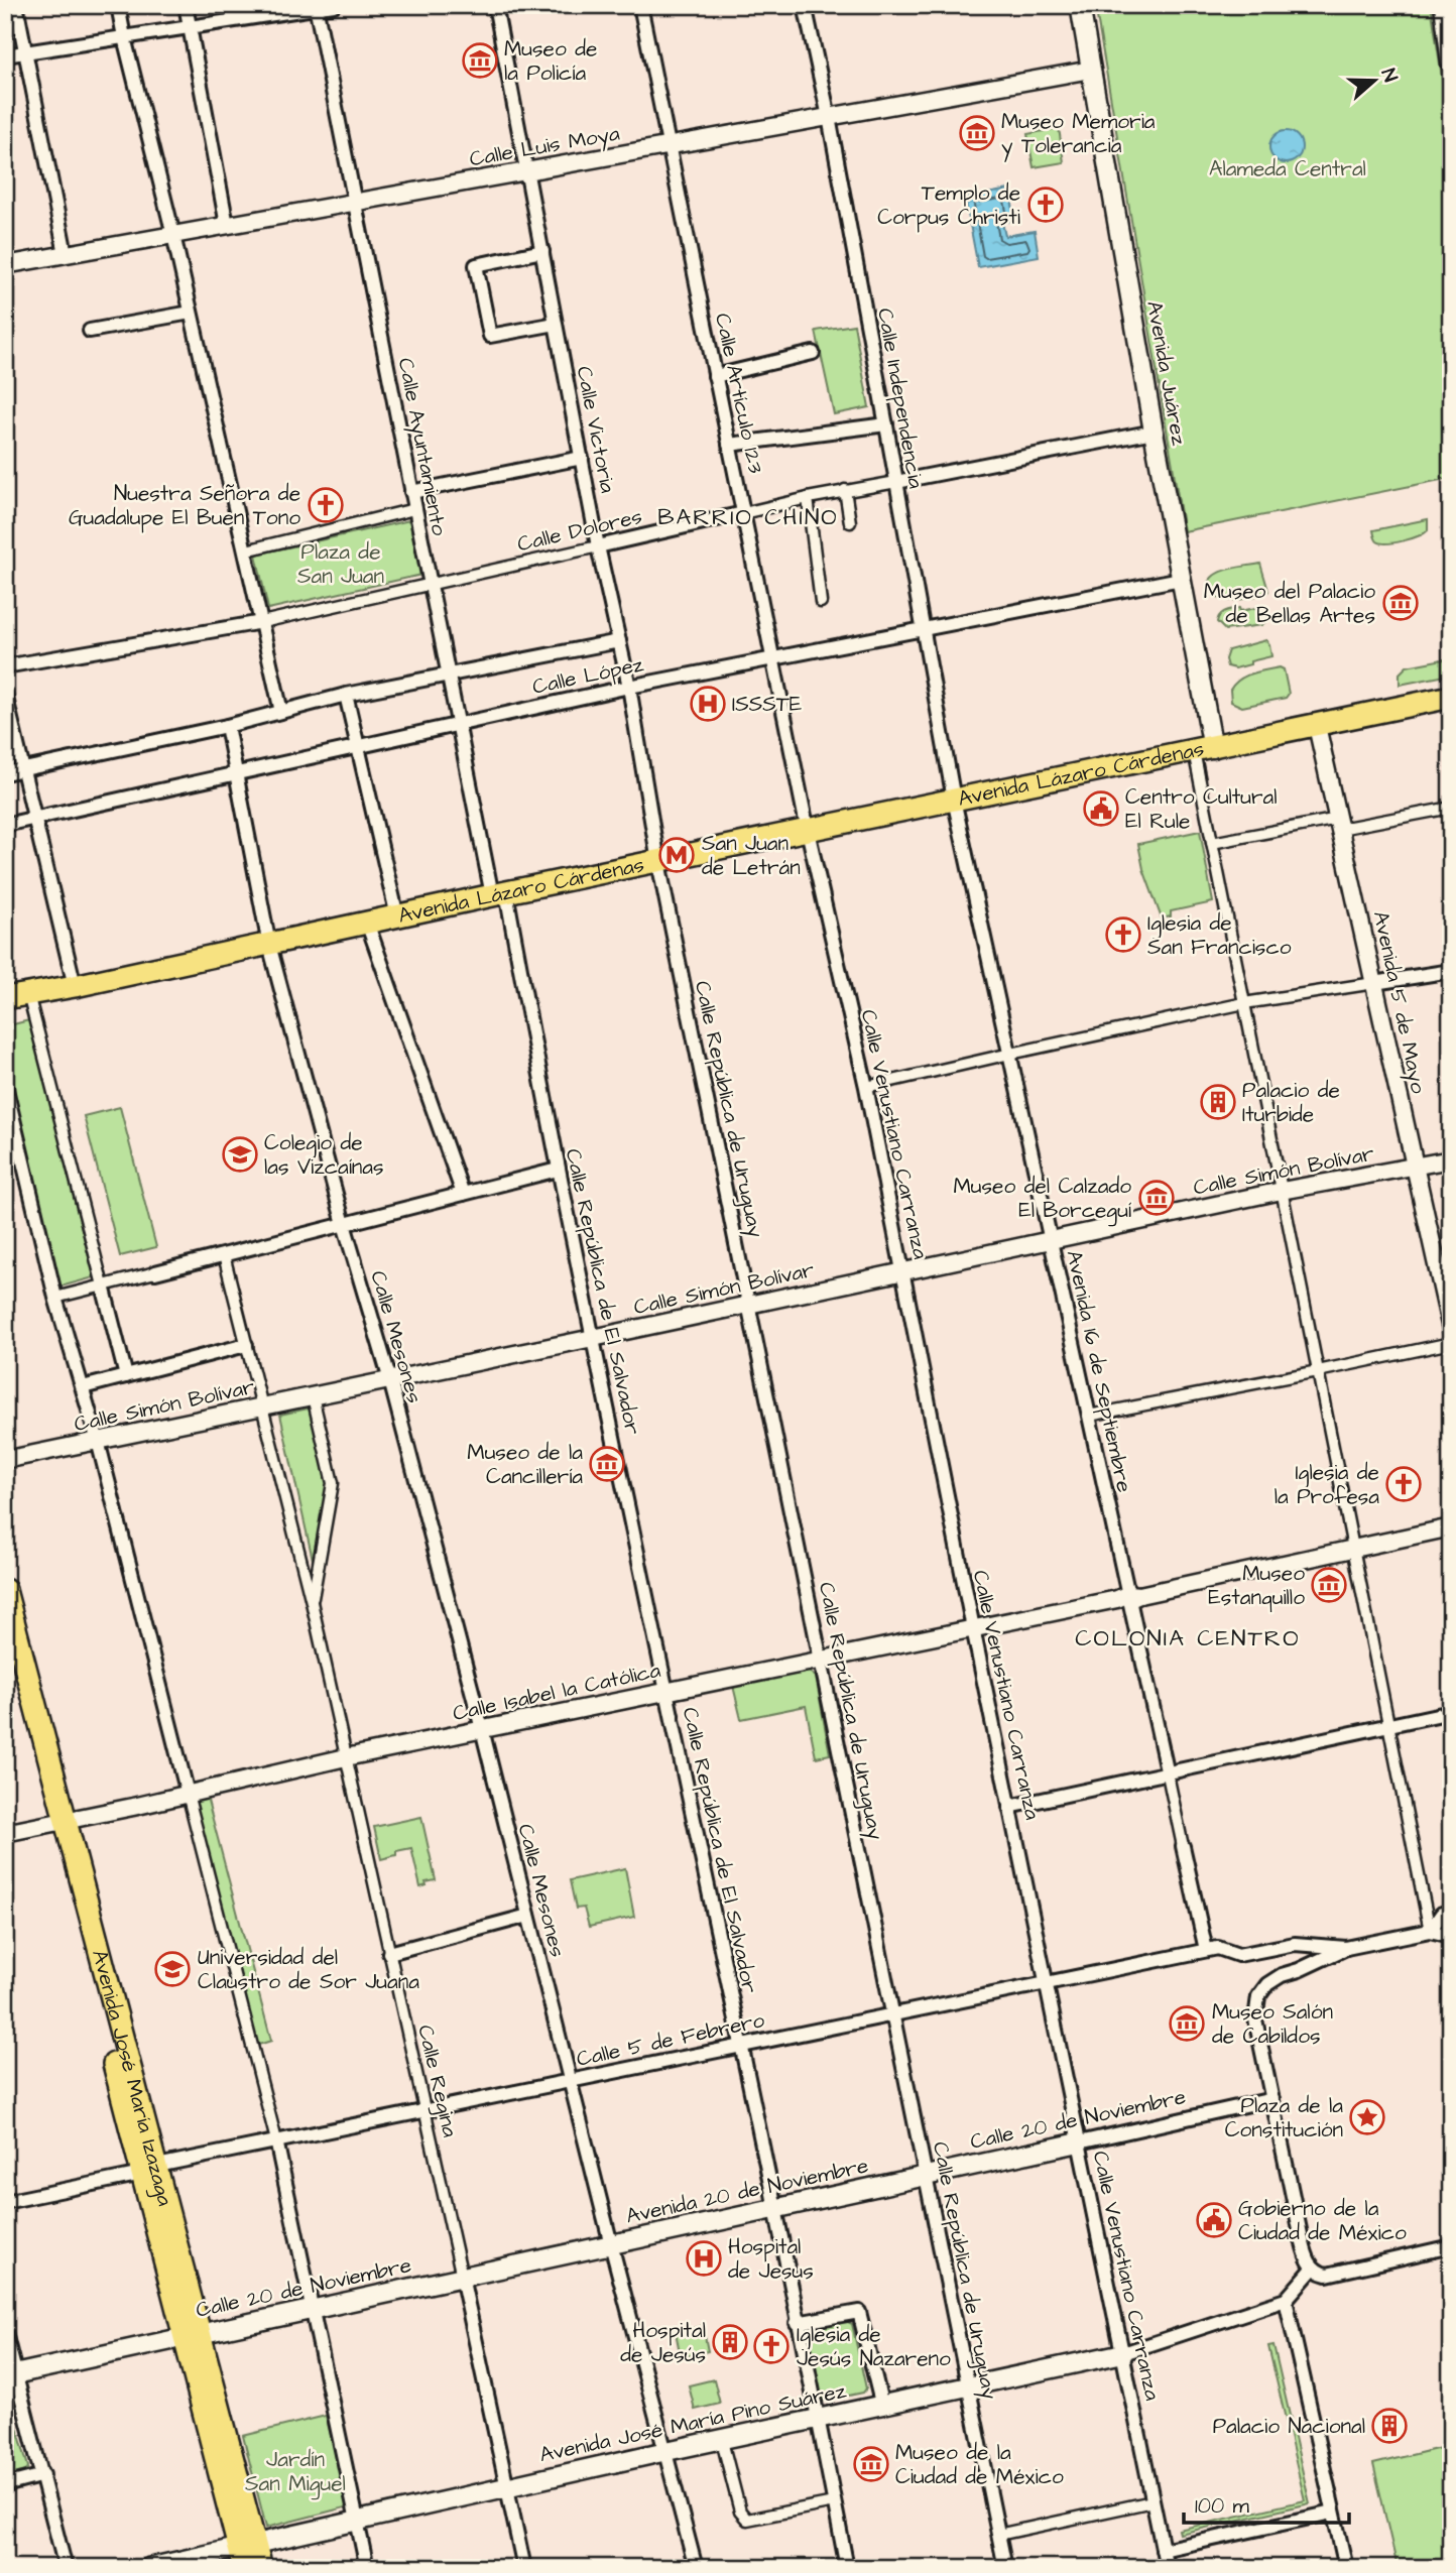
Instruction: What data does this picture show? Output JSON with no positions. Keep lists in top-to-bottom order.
{
  "streets": {
    "main road": [
      "Avenida Juárez",
      "Avenida Lázaro Cárdenas",
      "Avenida José María Izazaga",
      "Calle 20 de Noviembre",
      "Avenida 20 de Noviembre",
      "Avenida José María Pino Suárez"
    ],
    "street": [
      "Calle Luis Moya",
      "Calle Artículo 123",
      "Calle Independencia",
      "Calle Victoria",
      "Calle Ayuntamiento",
      "Calle Dolores",
      "Calle López",
      "Avenida 5 de Mayo",
      "Calle República de Uruguay",
      "Calle Venustiano Carranza",
      "Calle Simón Bolívar",
      "Calle República de El Salvador",
      "Calle Mesones",
      "Avenida 16 de Septiembre",
      "Calle Isabel la Católica",
      "Calle 5 de Febrero",
      "Calle Regina"
    ]
  },
  "crossings": [
    ["Calle Luis Moya", "Avenida Juárez"],
    ["Calle Luis Moya", "Calle Artículo 123"],
    ["Calle Luis Moya", "Calle Independencia"],
    ["Calle Luis Moya", "Calle Victoria"],
    ["Calle Luis Moya", "Calle Ayuntamiento"],
    ["Avenida Juárez", "Calle Dolores"],
    ["Avenida Juárez", "Calle López"],
    ["Avenida Juárez", "Avenida Lázaro Cárdenas"],
    ["Calle Artículo 123", "Calle Dolores"],
    ["Calle Artículo 123", "Calle López"],
    ["Calle Artículo 123", "Avenida Lázaro Cárdenas"],
    ["Calle Artículo 123", "Calle Venustiano Carranza"],
    ["Calle Independencia", "Calle Dolores"],
    ["Calle Independencia", "Calle López"],
    ["Calle Independencia", "Avenida Lázaro Cárdenas"],
    ["Calle Independencia", "Avenida 16 de Septiembre"],
    ["Calle Victoria", "Calle Dolores"],
    ["Calle Victoria", "Calle López"],
    ["Calle Victoria", "Avenida Lázaro Cárdenas"],
    ["Calle Victoria", "Calle República de Uruguay"],
    ["Calle Ayuntamiento", "Calle Dolores"],
    ["Calle Ayuntamiento", "Calle López"],
    ["Calle Ayuntamiento", "Avenida Lázaro Cárdenas"],
    ["Calle Ayuntamiento", "Calle República de El Salvador"],
    ["Calle López", "Calle Mesones"],
    ["Avenida Lázaro Cárdenas", "Avenida 5 de Mayo"],
    ["Avenida Lázaro Cárdenas", "Calle República de Uruguay"],
    ["Avenida Lázaro Cárdenas", "Calle Venustiano Carranza"],
    ["Avenida Lázaro Cárdenas", "Calle República de El Salvador"],
    ["Avenida Lázaro Cárdenas", "Calle Mesones"],
    ["Avenida Lázaro Cárdenas", "Avenida 16 de Septiembre"],
    ["Avenida 5 de Mayo", "Calle Simón Bolívar"],
    ["Calle República de Uruguay", "Calle Simón Bolívar"],
    ["Calle República de Uruguay", "Calle Isabel la Católica"],
    ["Calle República de Uruguay", "Calle 5 de Febrero"],
    ["Calle República de Uruguay", "Calle 20 de Noviembre"],
    ["Calle República de Uruguay", "Avenida José María Pino Suárez"],
    ["Calle Venustiano Carranza", "Calle Simón Bolívar"],
    ["Calle Venustiano Carranza", "Calle Isabel la Católica"],
    ["Calle Venustiano Carranza", "Calle 5 de Febrero"],
    ["Calle Venustiano Carranza", "Calle 20 de Noviembre"],
    ["Calle Venustiano Carranza", "Avenida José María Pino Suárez"],
    ["Calle Simón Bolívar", "Calle República de El Salvador"],
    ["Calle Simón Bolívar", "Calle Mesones"],
    ["Calle Simón Bolívar", "Avenida 16 de Septiembre"],
    ["Calle Simón Bolívar", "Calle Regina"],
    ["Calle República de El Salvador", "Calle Isabel la Católica"],
    ["Calle República de El Salvador", "Calle 5 de Febrero"],
    ["Calle República de El Salvador", "Avenida 20 de Noviembre"],
    ["Calle República de El Salvador", "Avenida José María Pino Suárez"],
    ["Calle Mesones", "Calle Isabel la Católica"],
    ["Calle Mesones", "Calle 5 de Febrero"],
    ["Calle Mesones", "Calle 20 de Noviembre"],
    ["Calle Mesones", "Avenida 20 de Noviembre"],
    ["Calle Mesones", "Avenida José María Pino Suárez"],
    ["Avenida 16 de Septiembre", "Calle Isabel la Católica"],
    ["Avenida 16 de Septiembre", "Calle 5 de Febrero"],
    ["Calle Isabel la Católica", "Avenida José María Izazaga"],
    ["Calle Isabel la Católica", "Calle Regina"],
    ["Calle 5 de Febrero", "Avenida José María Izazaga"],
    ["Calle 5 de Febrero", "Calle Regina"],
    ["Avenida José María Izazaga", "Calle 20 de Noviembre"],
    ["Avenida José María Izazaga", "Avenida José María Pino Suárez"],
    ["Calle Regina", "Calle 20 de Noviembre"],
    ["Calle Regina", "Avenida José María Pino Suárez"],
    ["Calle 20 de Noviembre", "Avenida 20 de Noviembre"]
  ],
  "districts": ["BARRIO CHINO", "COLONIA CENTRO"],
  "parks": ["Alameda Central", "Plaza de San Juan", "Jardín San Miguel"],
  "places": {
    "museum": [
      "Museo de la Policía",
      "Museo Memoria y Tolerancia",
      "Museo del Palacio de Bellas Artes",
      "Museo del Calzado El Borceguí",
      "Museo de la Cancillería",
      "Museo Estanquillo",
      "Museo Salón de Cabildos",
      "Museo de la Ciudad de México"
    ],
    "church": [
      "Templo de Corpus Christi",
      "Nuestra Señora de Guadalupe El Buen Tono",
      "Iglesia de San Francisco",
      "Iglesia de la Profesa",
      "Iglesia de Jesús Nazareno"
    ],
    "hospital": ["ISSSTE", "Hospital de Jesus"],
    "public building": ["Centro Cultural El Rule", "Gobierno de la Ciudad de México"],
    "metro station": ["San Juan de Letrán"],
    "building": ["Palacio de Iturbide", "Hospital de Jesús", "Palacio Nacional"],
    "school or university": ["Colegio de las Vizcaínas", "Universidad del Claustro de Sor Juana"],
    "place": ["Plaza de la Constitución"]
  },
  "scale_bar": "100 m",
  "north": "right"
}
